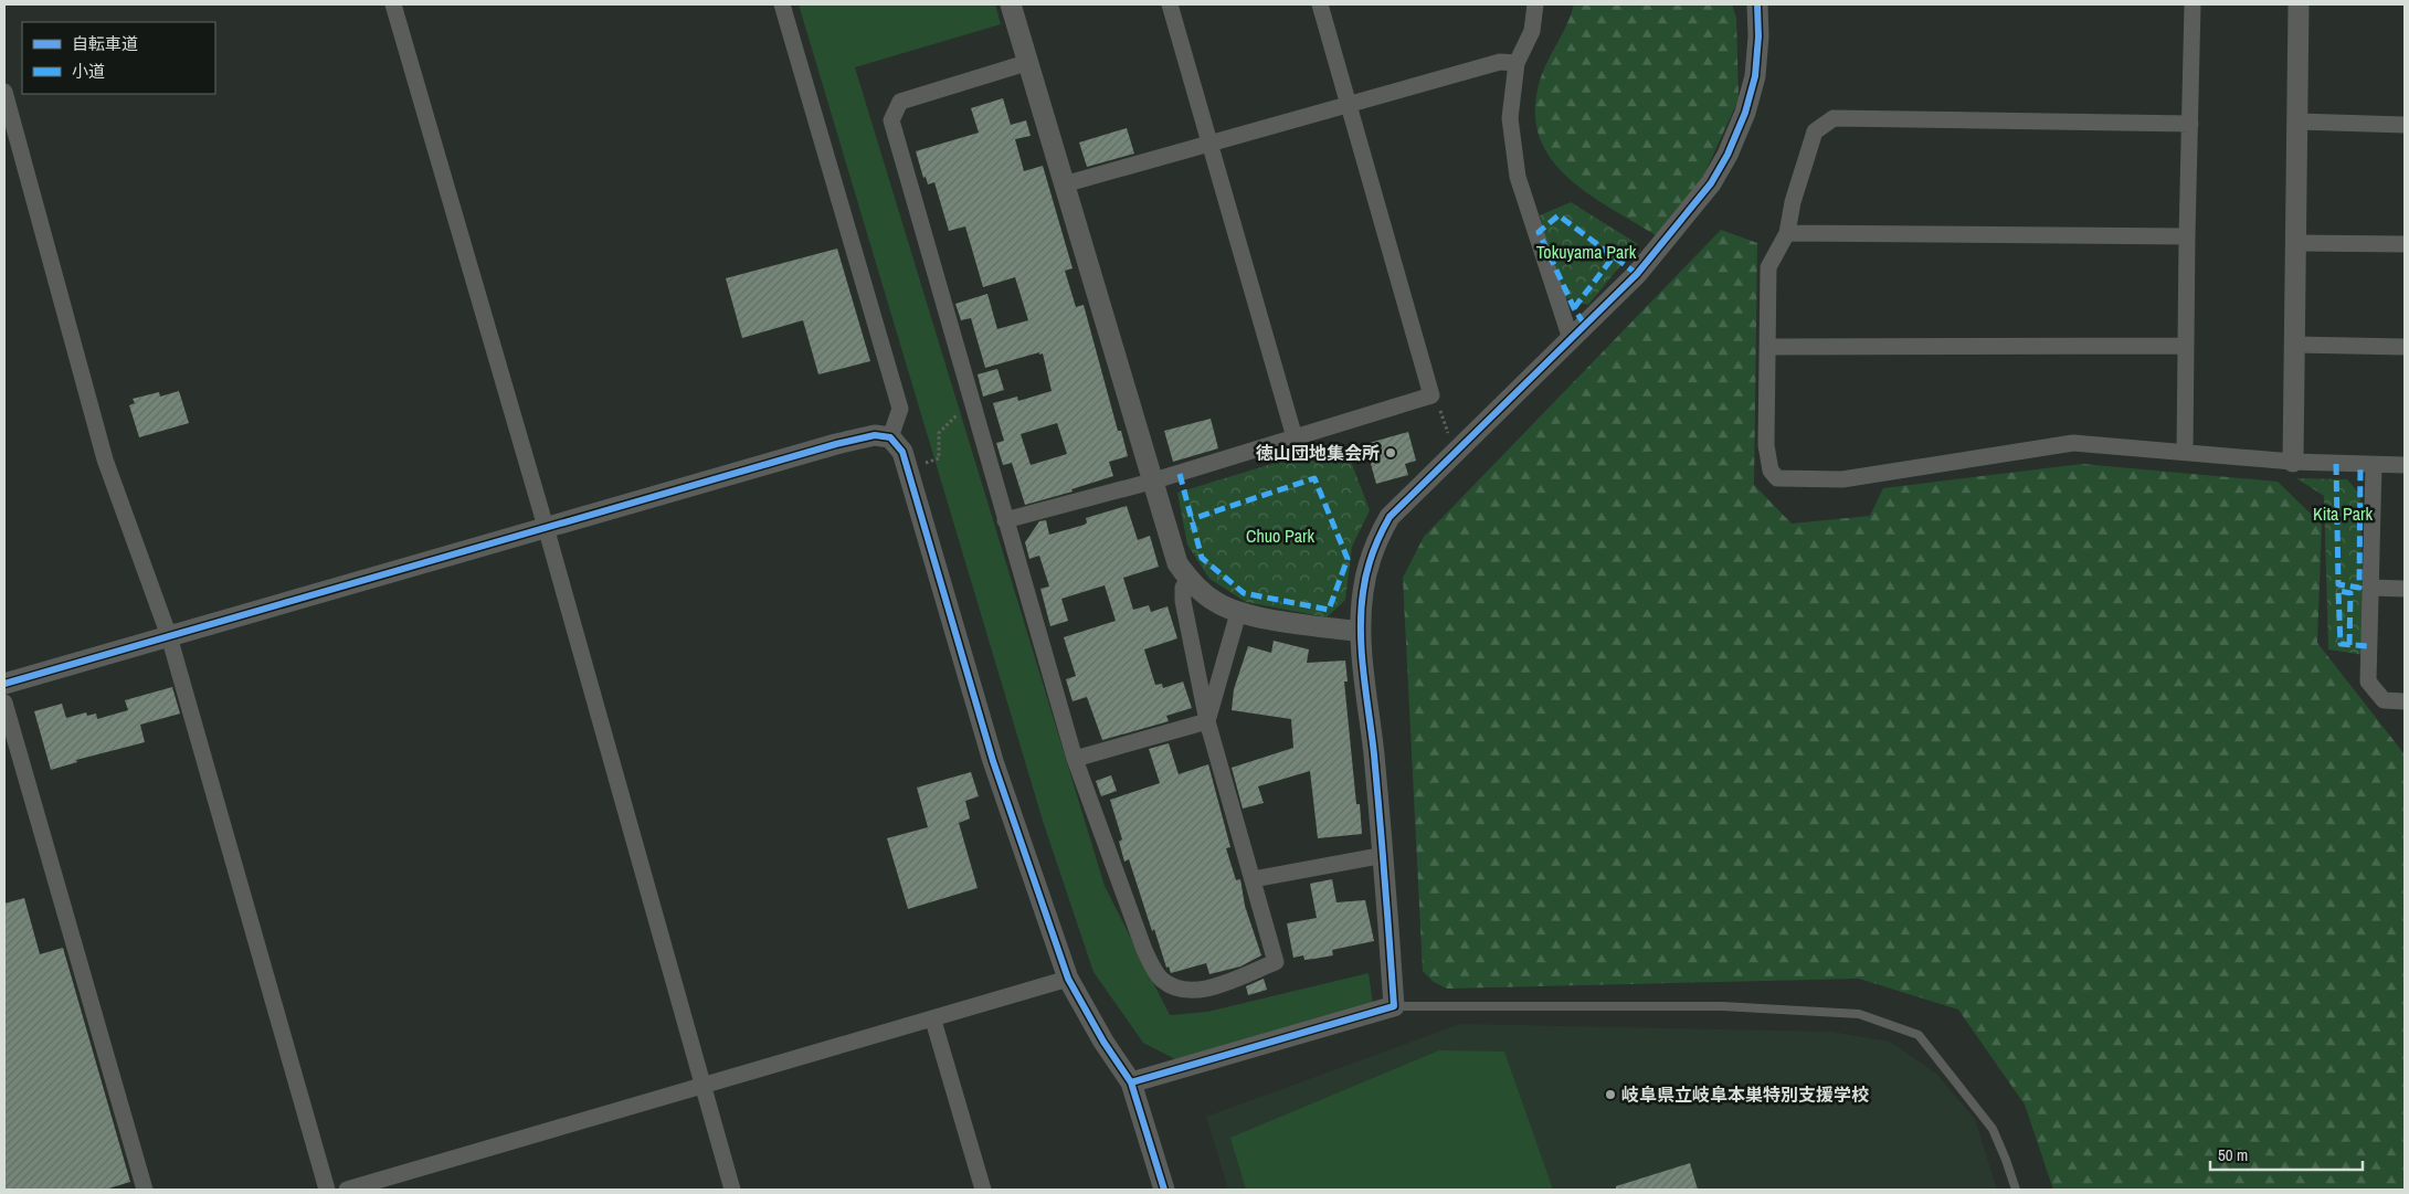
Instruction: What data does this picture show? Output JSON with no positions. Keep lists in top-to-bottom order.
{
  "parks": ["Tokuyama Park", "Kita Park", "Chuo Park"],
  "places": ["徳山団地集会所", "岐阜県立岐阜本巣特別支援学校"],
  "legend": ["自転車道", "小道"],
  "scale_bar": "50 m"
}
